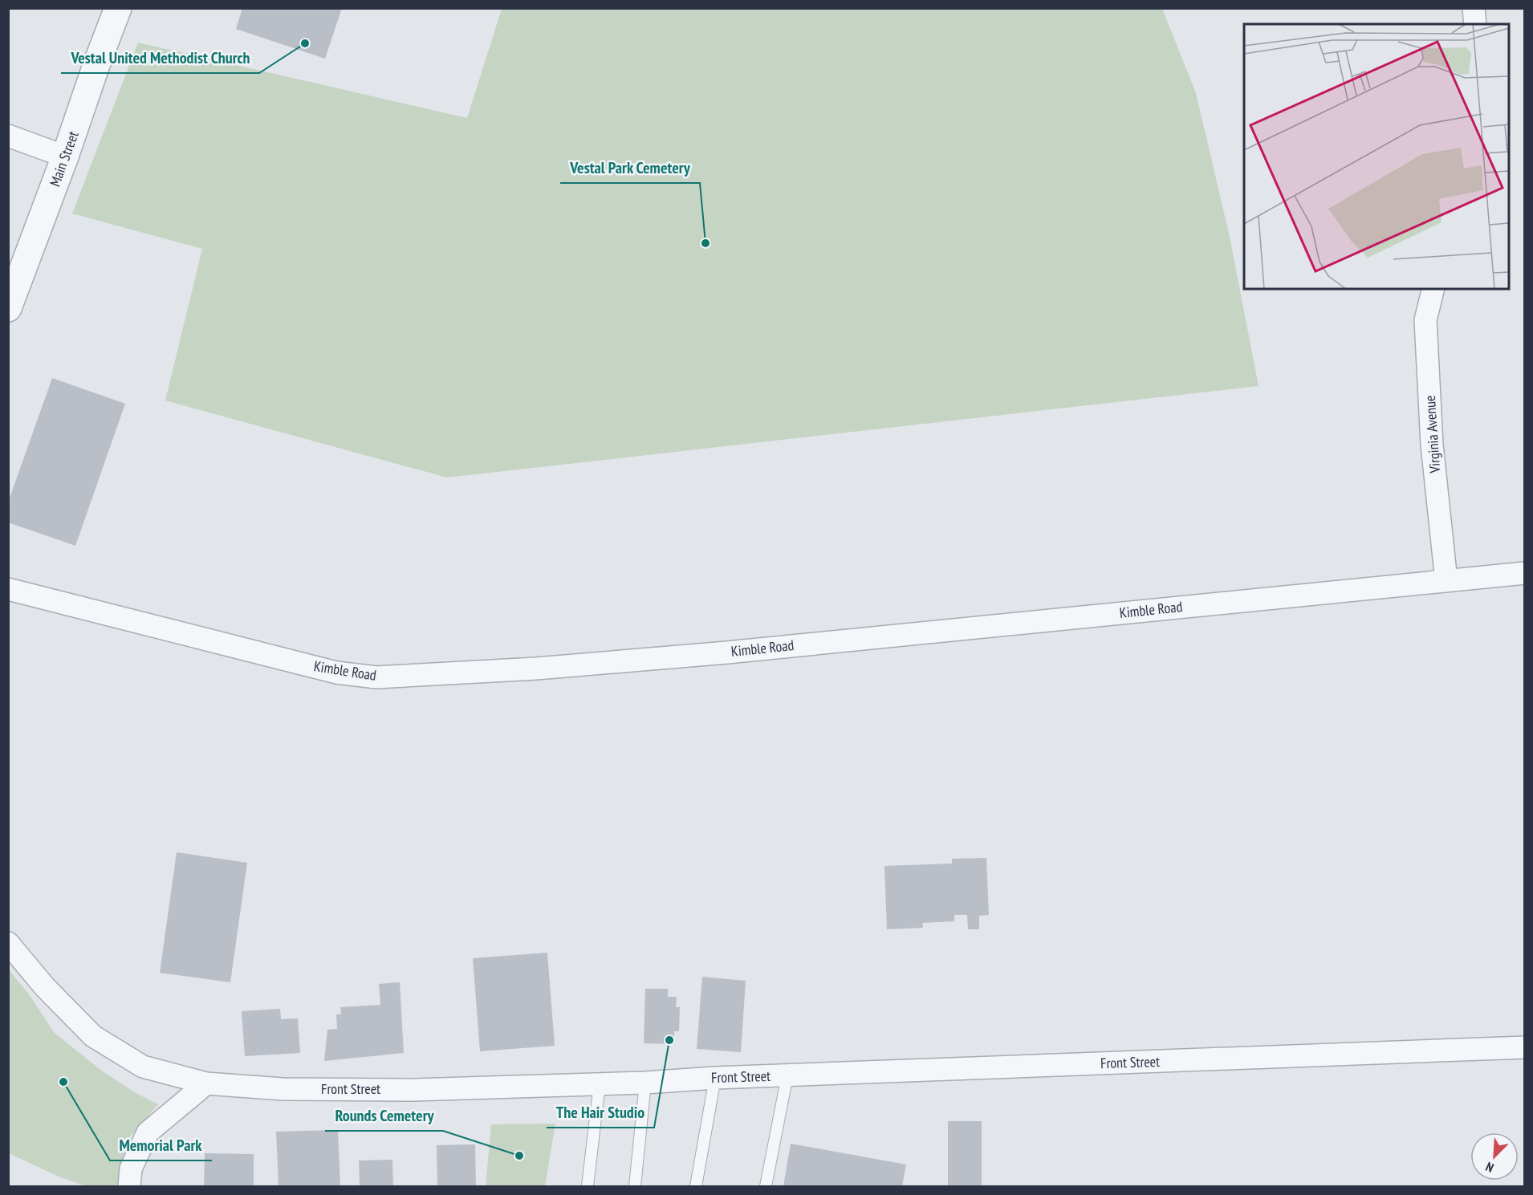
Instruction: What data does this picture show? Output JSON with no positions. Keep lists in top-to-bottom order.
{
  "streets": {
    "street": [
      "Main Street",
      "Virginia Avenue",
      "Kimble Road",
      "Front Street"
    ]
  },
  "crossings": [
    ["Virginia Avenue", "Kimble Road"]
  ],
  "places": [
    "Vestal United Methodist Church",
    "Vestal Park Cemetery",
    "The Hair Studio",
    "Memorial Park",
    "Rounds Cemetery"
  ],
  "north": "bottom left"
}
